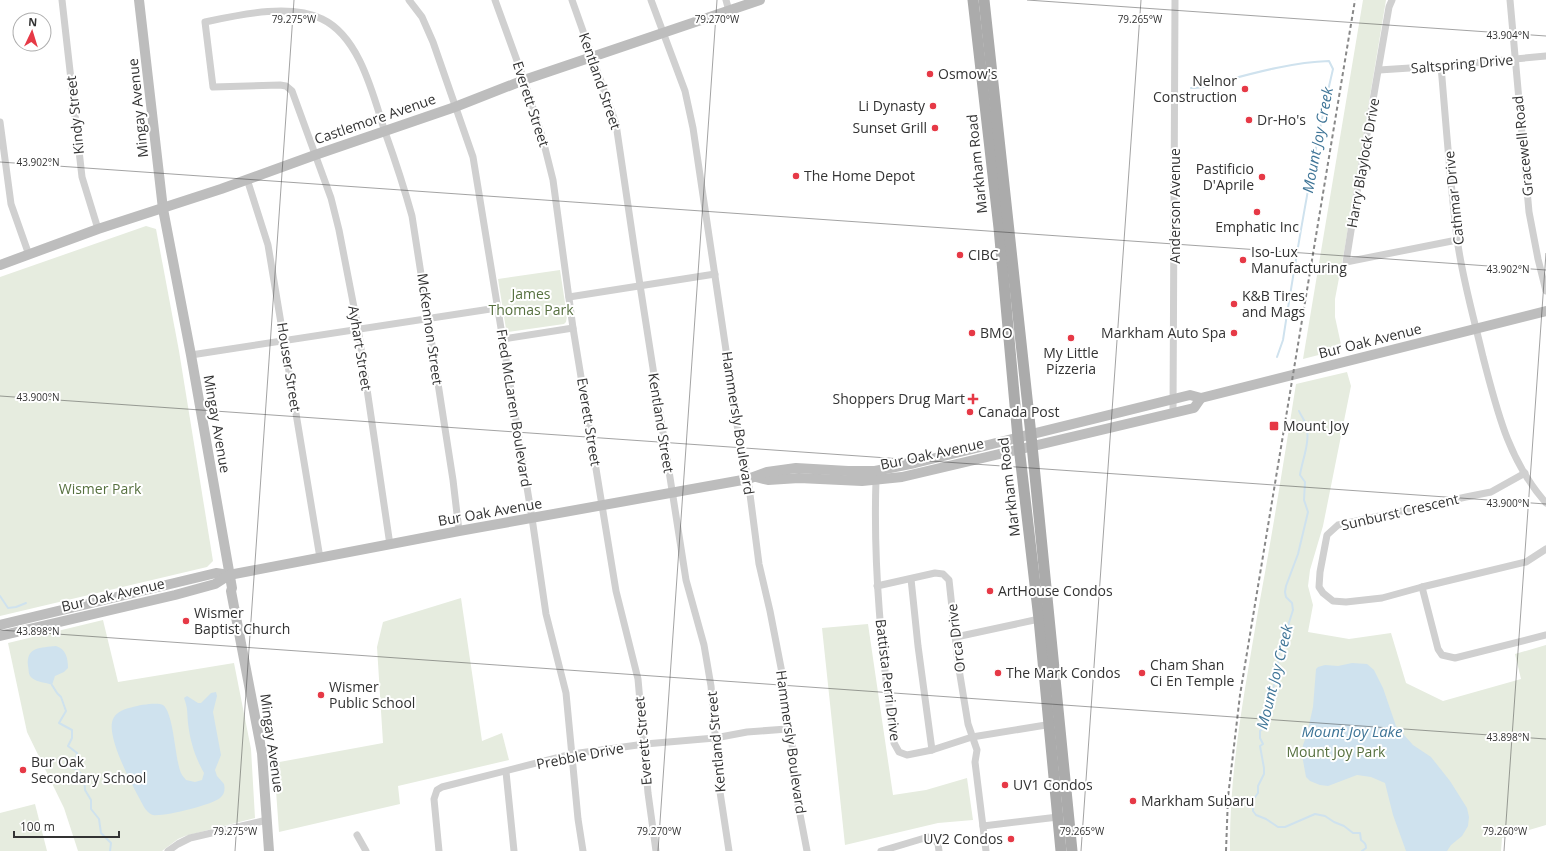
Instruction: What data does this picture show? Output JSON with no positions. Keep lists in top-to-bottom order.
{
  "streets": {
    "main road": ["Markham Road"],
    "street": [
      "Saltspring Drive",
      "Kentland Street",
      "Everett Street",
      "Mingay Avenue",
      "Kindy Street",
      "Castlemore Avenue",
      "Gracewell Road",
      "Harry Blaylock Drive",
      "Cathmar Drive",
      "Anderson Avenue",
      "McKennon Street",
      "Bur Oak Avenue",
      "Ayhart Street",
      "Houser Street",
      "Fred McLaren Boulevard",
      "Hammersly Boulevard",
      "Sunburst Crescent",
      "Orca Drive",
      "Battista Perri Drive",
      "Prebble Drive"
    ]
  },
  "crossings": [
    ["Saltspring Drive", "Gracewell Road"],
    ["Saltspring Drive", "Harry Blaylock Drive"],
    ["Saltspring Drive", "Cathmar Drive"],
    ["Kentland Street", "Castlemore Avenue"],
    ["Kentland Street", "Bur Oak Avenue"],
    ["Kentland Street", "Prebble Drive"],
    ["Everett Street", "Castlemore Avenue"],
    ["Everett Street", "Bur Oak Avenue"],
    ["Everett Street", "Prebble Drive"],
    ["Mingay Avenue", "Castlemore Avenue"],
    ["Mingay Avenue", "Bur Oak Avenue"],
    ["Kindy Street", "Castlemore Avenue"],
    ["Castlemore Avenue", "McKennon Street"],
    ["Castlemore Avenue", "Ayhart Street"],
    ["Castlemore Avenue", "Houser Street"],
    ["Castlemore Avenue", "Fred McLaren Boulevard"],
    ["Castlemore Avenue", "Hammersly Boulevard"],
    ["Harry Blaylock Drive", "Cathmar Drive"],
    ["Markham Road", "Bur Oak Avenue"],
    ["Markham Road", "Battista Perri Drive"],
    ["Cathmar Drive", "Bur Oak Avenue"],
    ["Cathmar Drive", "Sunburst Crescent"],
    ["Anderson Avenue", "Bur Oak Avenue"],
    ["McKennon Street", "Bur Oak Avenue"],
    ["McKennon Street", "Ayhart Street"],
    ["Bur Oak Avenue", "Ayhart Street"],
    ["Bur Oak Avenue", "Houser Street"],
    ["Bur Oak Avenue", "Fred McLaren Boulevard"],
    ["Bur Oak Avenue", "Hammersly Boulevard"],
    ["Bur Oak Avenue", "Battista Perri Drive"],
    ["Fred McLaren Boulevard", "Prebble Drive"],
    ["Hammersly Boulevard", "Prebble Drive"],
    ["Orca Drive", "Battista Perri Drive"]
  ],
  "water": ["Mount Joy Creek", "Mount Joy Lake"],
  "parks": ["James Thomas Park", "Wismer Park", "Mount Joy Park"],
  "places": {
    "other": [
      "Osmow's",
      "Nelnor Construction",
      "Li Dynasty",
      "Dr-Ho's",
      "Sunset Grill",
      "The Home Depot",
      "Pastificio D'Aprile",
      "Emphatic Inc",
      "CIBC",
      "Iso-Lux Manufacturing",
      "K&B Tires and Mags",
      "BMO",
      "Markham Auto Spa",
      "My Little Pizzeria",
      "Canada Post",
      "ArtHouse Condos",
      "Wismer Baptist Church",
      "The Mark Condos",
      "Cham Shan Ci En Temple",
      "Wismer Public School",
      "Bur Oak Secondary School",
      "UV1 Condos",
      "Markham Subaru",
      "UV2 Condos"
    ],
    "health": ["Shoppers Drug Mart"],
    "transit": ["Mount Joy"]
  },
  "scale_bar": "100 m",
  "north": "top",
  "coordinates": [
    "79.275°W",
    "79.270°W",
    "79.265°W",
    "43.904°N",
    "43.902°N",
    "43.900°N",
    "43.898°N",
    "79.260°W"
  ]
}
